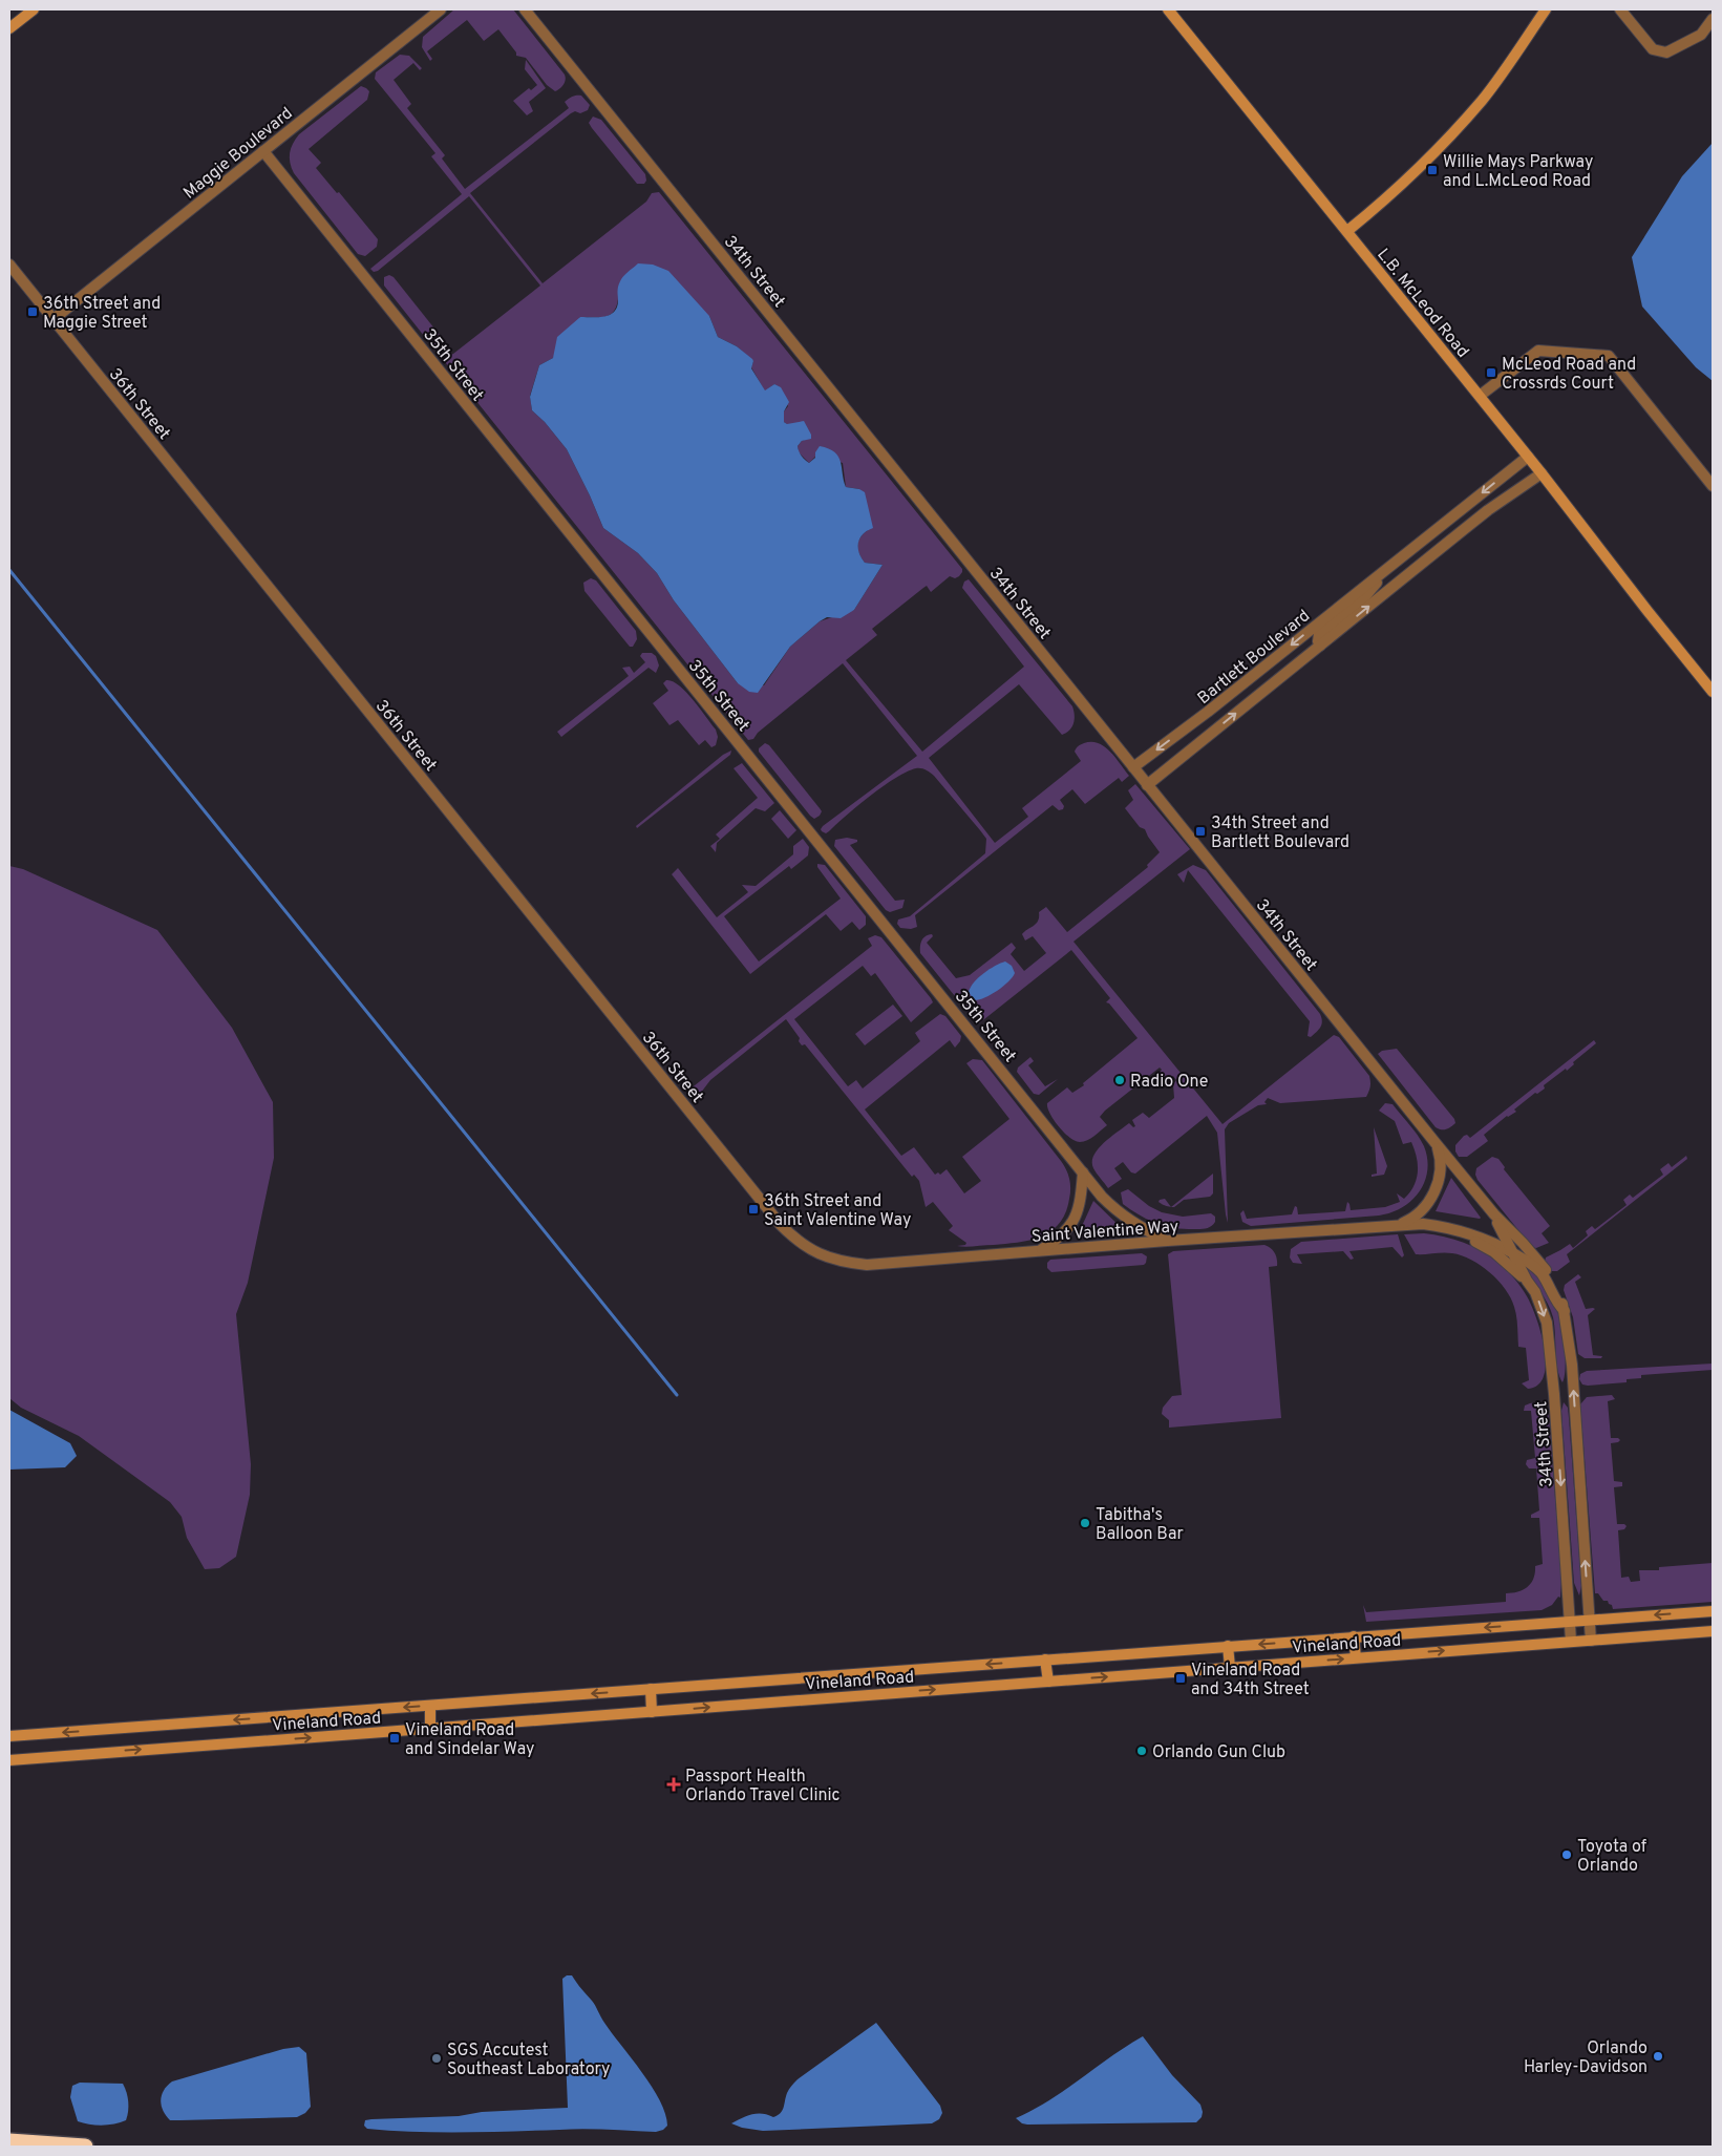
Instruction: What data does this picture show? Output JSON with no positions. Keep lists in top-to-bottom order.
{
  "streets": {
    "street": [
      "Maggie Boulevard",
      "34th Street",
      "L.B. McLeod Road",
      "35th Street",
      "36th Street",
      "Bartlett Boulevard",
      "Saint Valentine Way",
      "Vineland Road"
    ]
  },
  "crossings": [
    ["Maggie Boulevard", "35th Street"],
    ["Maggie Boulevard", "36th Street"],
    ["34th Street", "Bartlett Boulevard"],
    ["34th Street", "Saint Valentine Way"],
    ["34th Street", "Vineland Road"],
    ["L.B. McLeod Road", "Bartlett Boulevard"],
    ["35th Street", "Saint Valentine Way"],
    ["36th Street", "Saint Valentine Way"]
  ],
  "places": {
    "transit": [
      "Willie Mays Parkway and L.McLeod Road",
      "36th Street and Maggie Street",
      "McLeod Road and Crossrds Court",
      "34th Street and Bartlett Boulevard",
      "36th Street and Saint Valentine Way",
      "Vineland Road and 34th Street",
      "Vineland Road and Sindelar Way"
    ],
    "other": [
      "Radio One",
      "Tabitha's Balloon Bar",
      "Orlando Gun Club",
      "Toyota of Orlando",
      "Orlando Harley-Davidson",
      "SGS Accutest Southeast Laboratory"
    ],
    "health": ["Passport Health Orlando Travel Clinic"]
  }
}
